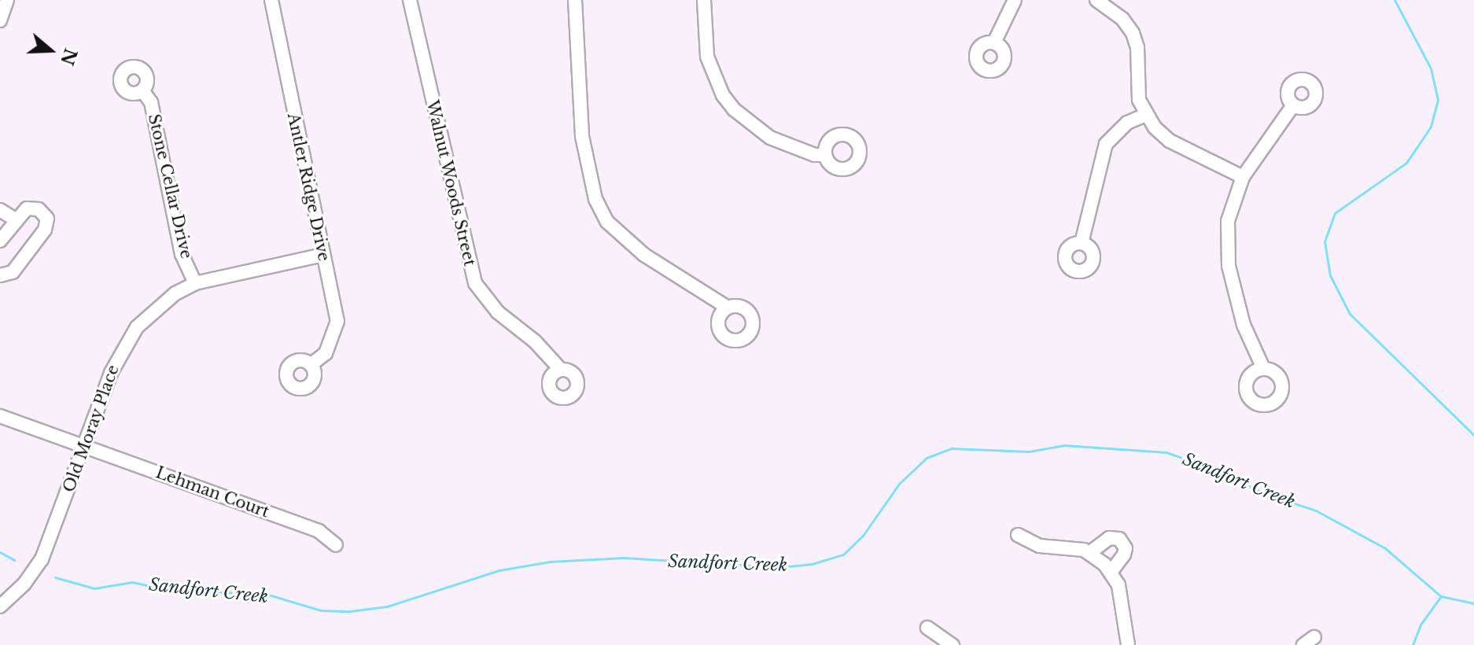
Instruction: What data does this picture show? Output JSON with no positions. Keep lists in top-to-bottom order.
{
  "streets": {
    "street": [
      "Walnut Woods Street",
      "Stone Cellar Drive",
      "Antler Ridge Drive",
      "Old Moray Place",
      "Lehman Court"
    ]
  },
  "crossings": [
    ["Stone Cellar Drive", "Old Moray Place"],
    ["Antler Ridge Drive", "Old Moray Place"],
    ["Old Moray Place", "Lehman Court"]
  ],
  "water": ["Sandfort Creek"],
  "north": "right"
}
